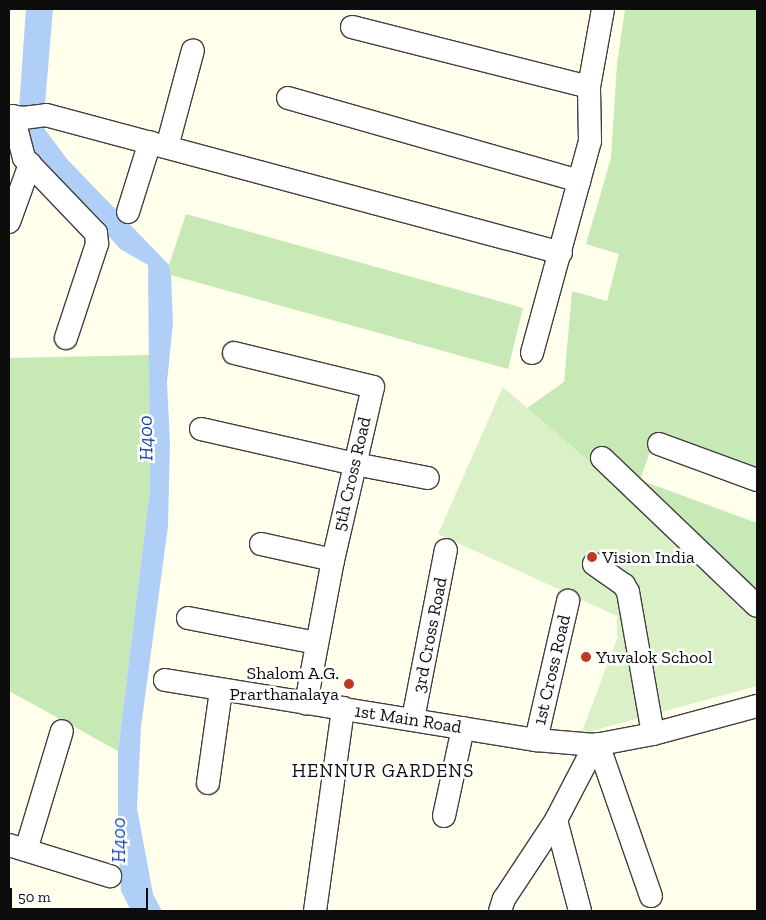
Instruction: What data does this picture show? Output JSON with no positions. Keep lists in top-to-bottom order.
{
  "streets": {
    "street": [
      "5th Cross Road",
      "3rd Cross Road",
      "1st Cross Road",
      "1st Main Road"
    ]
  },
  "crossings": [
    ["5th Cross Road", "1st Main Road"],
    ["3rd Cross Road", "1st Main Road"],
    ["1st Cross Road", "1st Main Road"]
  ],
  "districts": ["HENNUR GARDENS"],
  "water": ["H400"],
  "places": ["Vision India", "Yuvalok School", "Shalom A.G. Prarthanalaya"],
  "scale_bar": "50 m"
}
